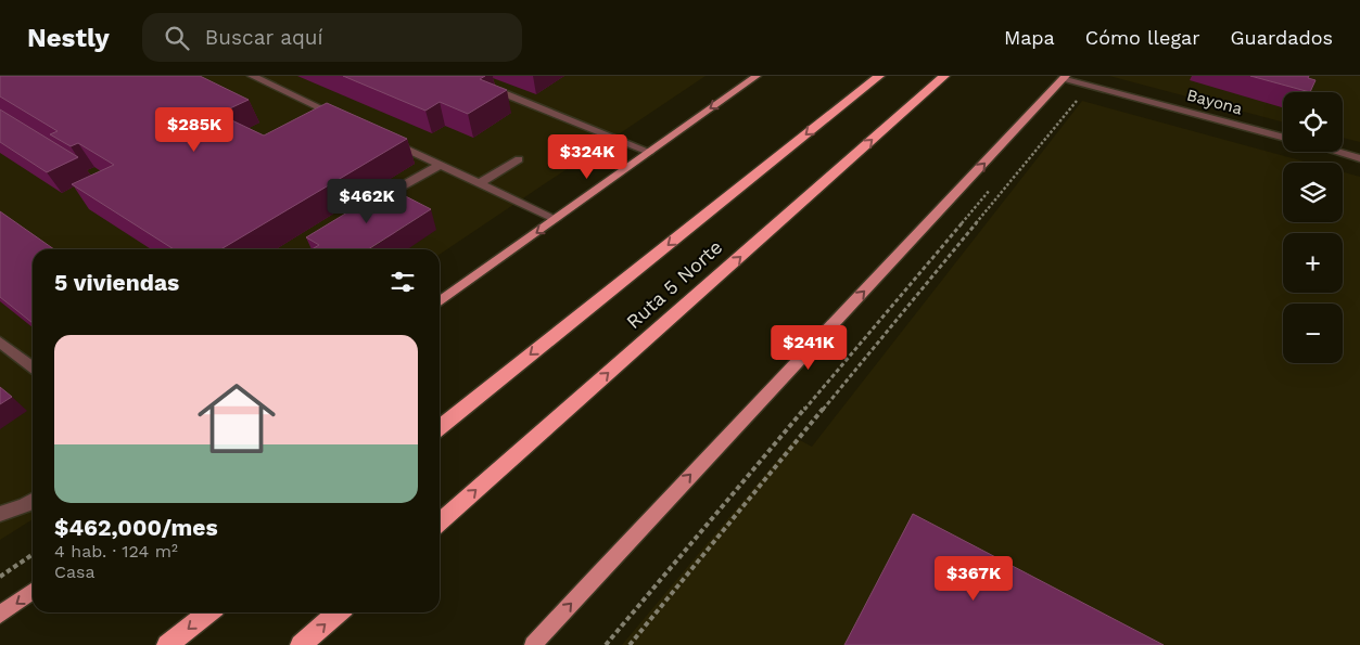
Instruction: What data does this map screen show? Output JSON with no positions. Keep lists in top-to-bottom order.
{
  "streets": {
    "highway": ["Ruta 5 Norte"],
    "street": ["Bayona"]
  },
  "page": {
    "header": "Nestly",
    "search": "Buscar aquí",
    "nav": ["Mapa", "Cómo llegar", "Guardados"],
    "map_buttons": ["+", "−"],
    "price": [
      "$285K",
      "$324K",
      "$462K",
      "$241K",
      "$367K"
    ],
    "heading": "5 viviendas",
    "list": [
      {
        "name": "$462,000/mes",
        "note": "4 hab. · 124 m² · Casa"
      }
    ]
  }
}
